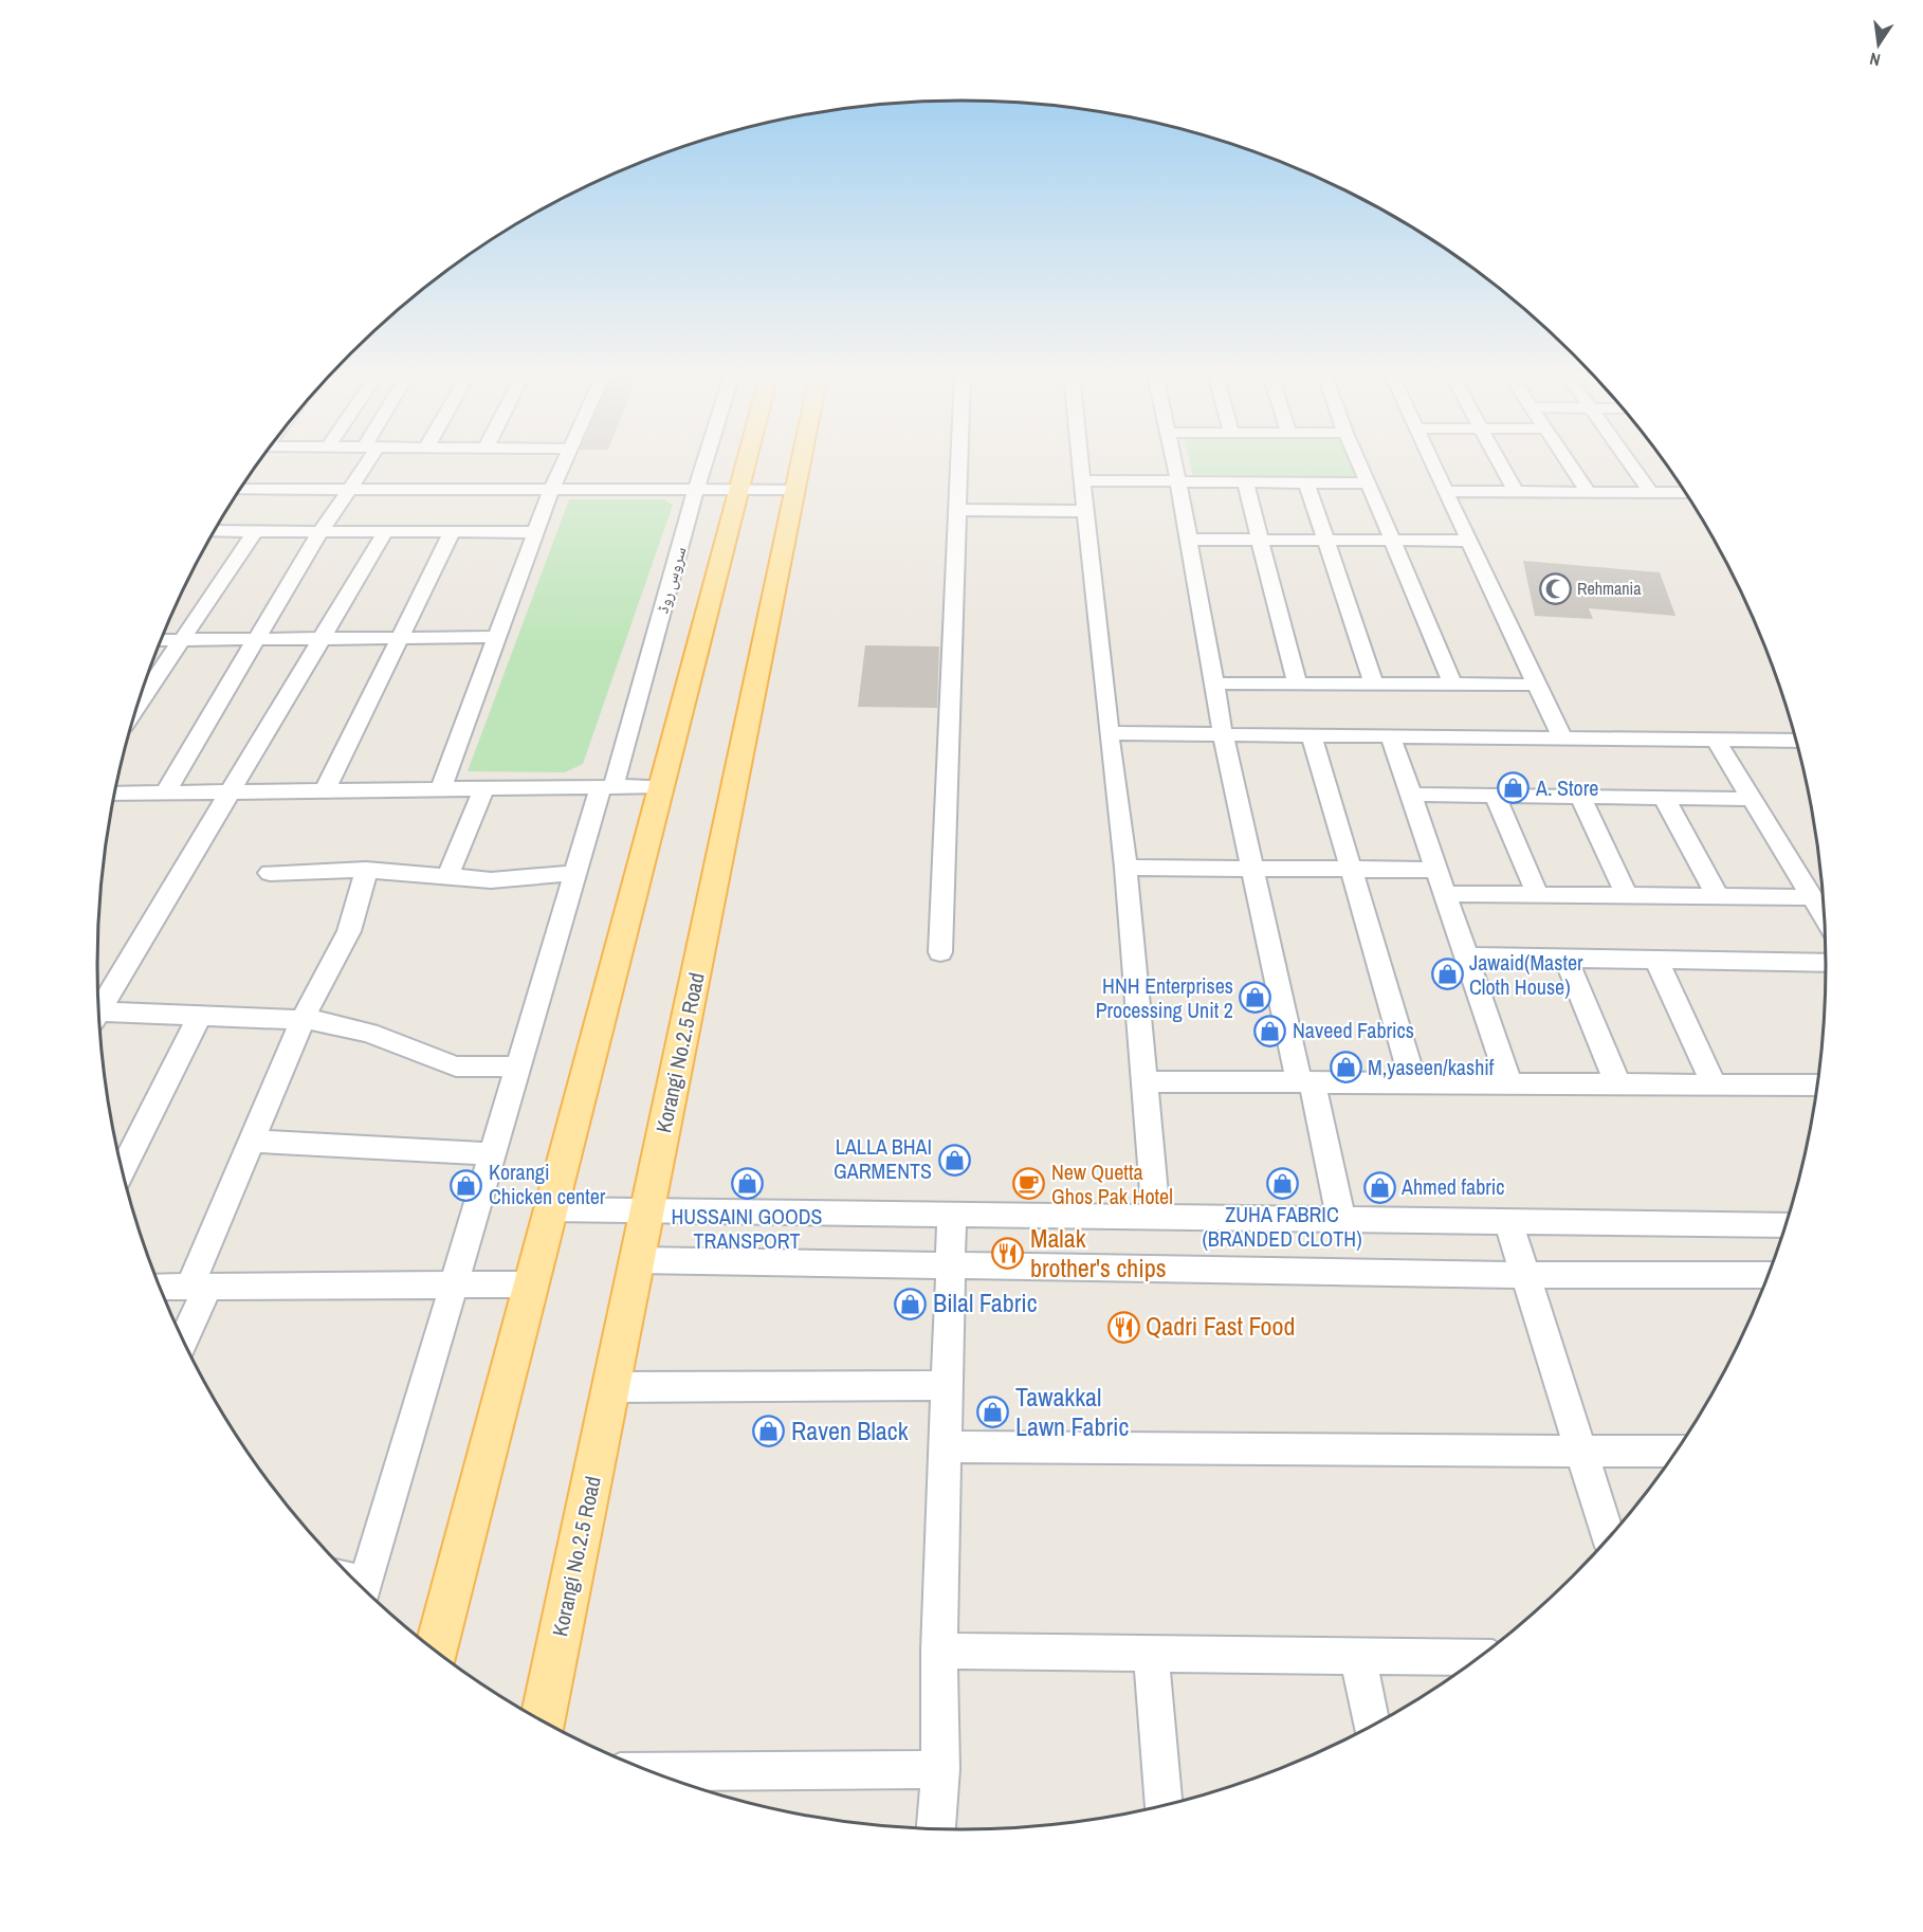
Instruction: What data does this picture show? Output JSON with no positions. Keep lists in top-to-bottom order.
{
  "streets": {
    "main road": ["Korangi No.2.5 Road"],
    "street": ["سروس روڈ"]
  },
  "places": {
    "mosque": ["Rehmania"],
    "shop": [
      "A. Store",
      "Jawaid(Master Cloth House)",
      "HNH Enterprises Processing Unit 2",
      "Naveed Fabrics",
      "M,yaseen/kashif",
      "LALLA BHAI GARMENTS",
      "ZUHA FABRIC (BRANDED CLOTH)",
      "HUSSAINI GOODS TRANSPORT",
      "Korangi Chicken center",
      "Ahmed fabric",
      "Bilal Fabric",
      "Tawakkal Lawn Fabric",
      "Raven Black"
    ],
    "cafe": ["New Quetta Ghos Pak Hotel"],
    "restaurant": ["Malak brother's chips", "Qadri Fast Food"]
  },
  "north": "bottom"
}
